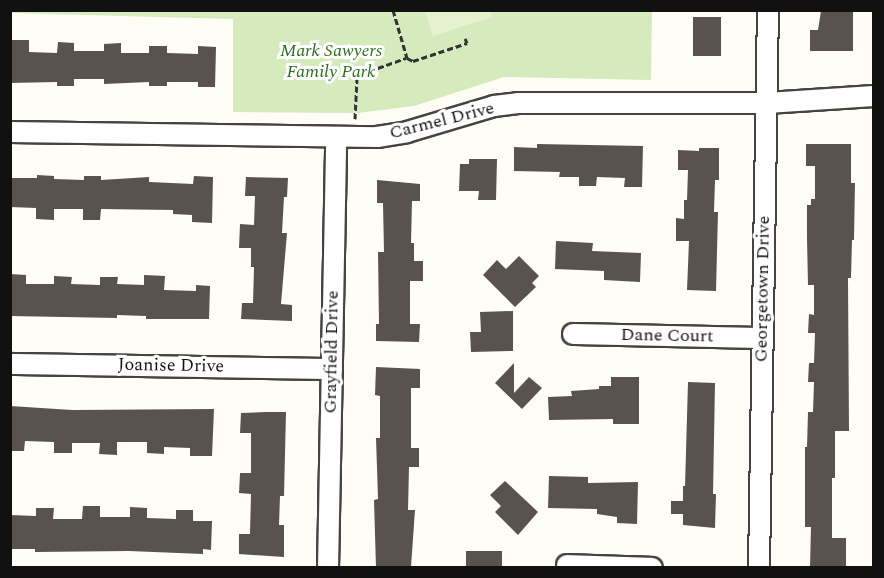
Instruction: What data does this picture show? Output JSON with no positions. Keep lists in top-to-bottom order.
{
  "streets": {
    "street": [
      "Carmel Drive",
      "Georgetown Drive",
      "Dane Court",
      "Grayfield Drive",
      "Joanise Drive"
    ]
  },
  "crossings": [
    ["Carmel Drive", "Georgetown Drive"],
    ["Carmel Drive", "Grayfield Drive"],
    ["Georgetown Drive", "Dane Court"],
    ["Grayfield Drive", "Joanise Drive"]
  ],
  "parks": ["Mark Sawyers Family Park"]
}
